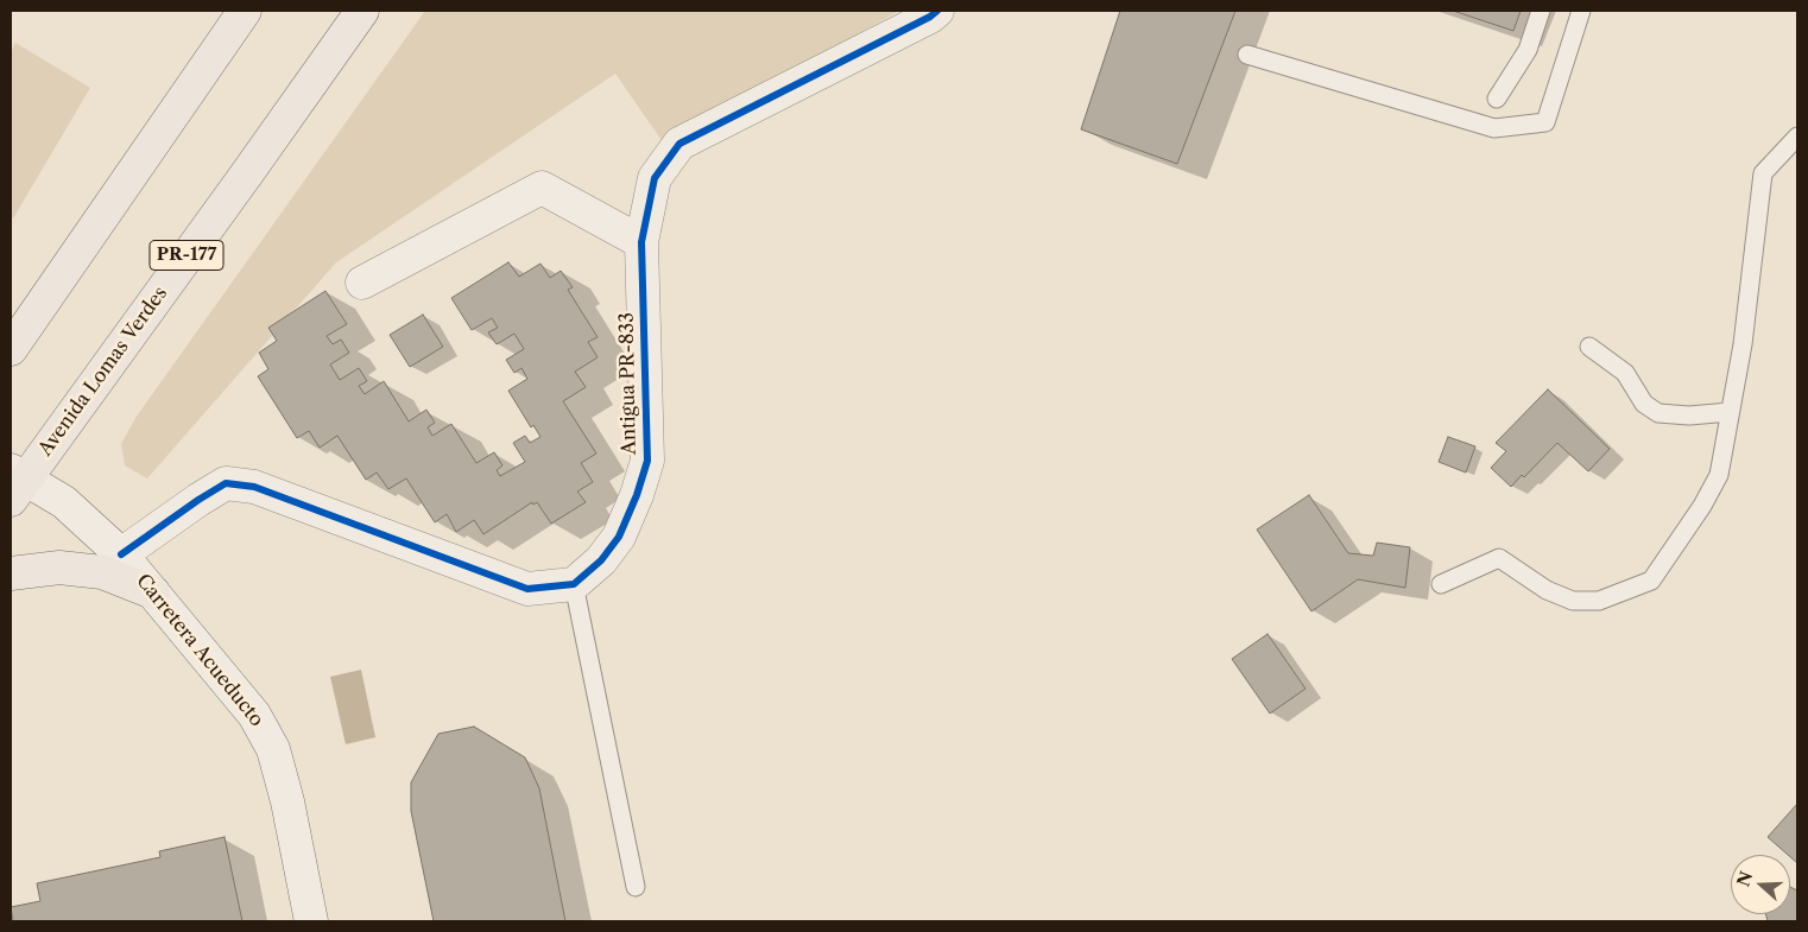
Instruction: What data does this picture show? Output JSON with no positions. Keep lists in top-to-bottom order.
{
  "streets": {
    "highway": ["PR-177", "Avenida Lomas Verdes"],
    "street": ["Antigua PR-833", "Carretera Acueducto"]
  },
  "crossings": [
    ["Avenida Lomas Verdes", "Carretera Acueducto"]
  ],
  "north": "left"
}
